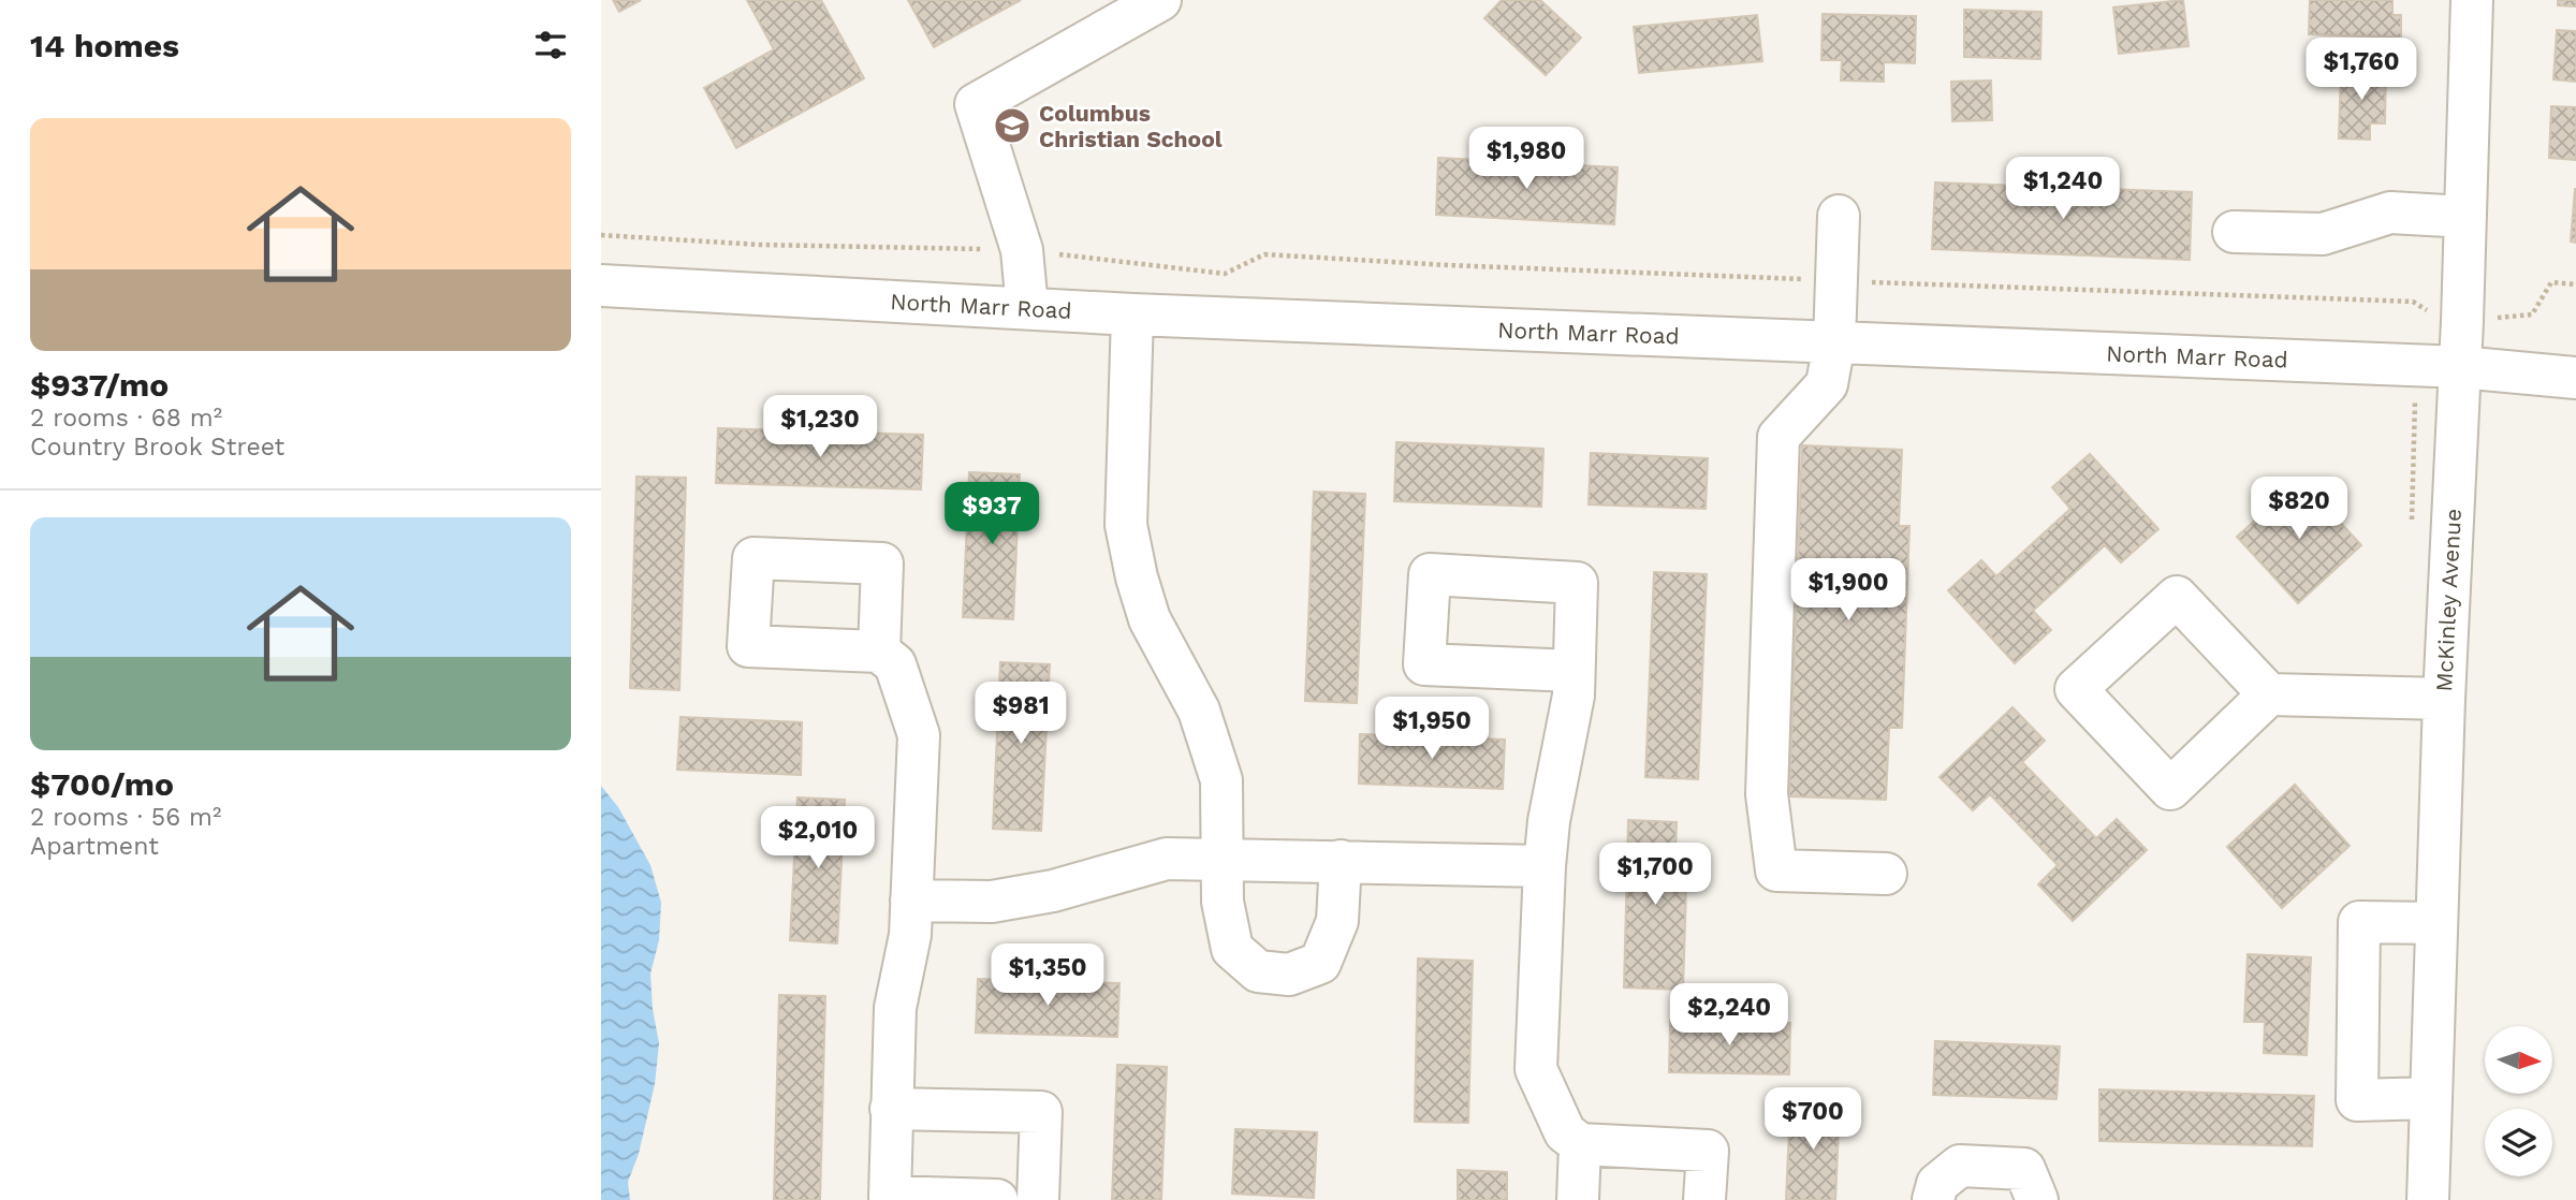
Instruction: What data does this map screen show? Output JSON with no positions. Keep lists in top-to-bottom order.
{
  "streets": {
    "street": ["North Marr Road", "McKinley Avenue"]
  },
  "crossings": [
    ["North Marr Road", "McKinley Avenue"]
  ],
  "places": {
    "school or university": ["Columbus Christian School"]
  },
  "north": "right",
  "page": {
    "heading": "14 homes",
    "price": [
      "$1,760",
      "$1,980",
      "$1,240",
      "$1,230",
      "$820",
      "$937",
      "$1,900",
      "$981",
      "$1,950",
      "$2,010",
      "$1,700",
      "$1,350",
      "$2,240",
      "$700"
    ],
    "list": [
      {
        "name": "$937/mo",
        "note": "2 rooms · 68 m² · Country Brook Street"
      },
      {
        "name": "$700/mo",
        "note": "2 rooms · 56 m² · Apartment"
      }
    ]
  }
}
